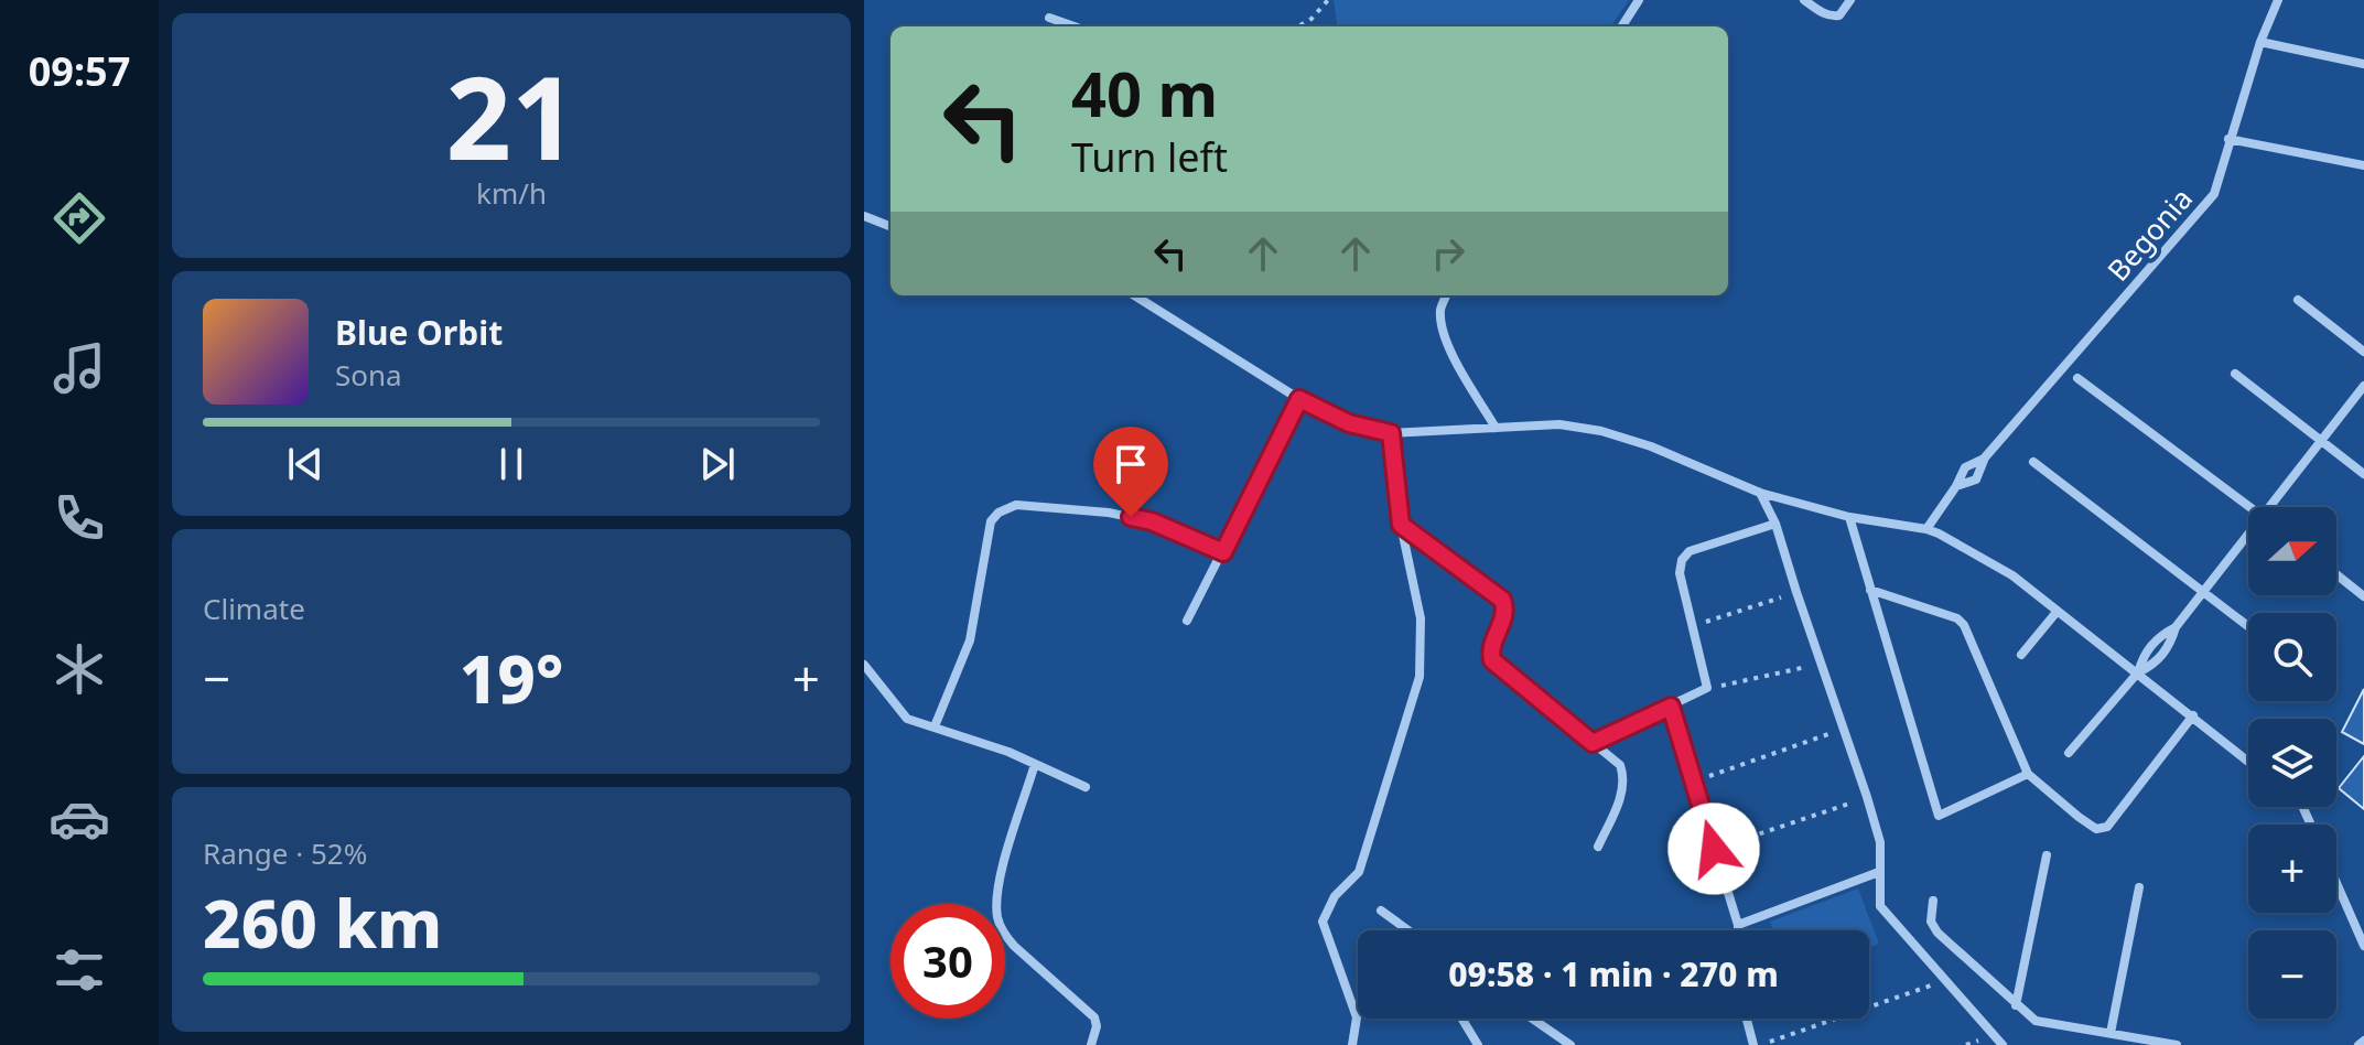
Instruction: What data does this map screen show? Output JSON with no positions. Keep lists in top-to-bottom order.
{
  "streets": {
    "street": ["Begonia"]
  },
  "north": "right",
  "page": {
    "tabs": "09:57",
    "tile": [
      ["21", "km/h"],
      "Climate",
      ["Range · 52%", "260 km"]
    ],
    "turn": ["40 m", "Turn left"],
    "song": ["Blue Orbit", "Sona"],
    "map_buttons": ["+", "−"],
    "heat": ["−", "19°", "+"],
    "limit": "30",
    "trip": "09:58 · 1 min · 270 m"
  }
}
